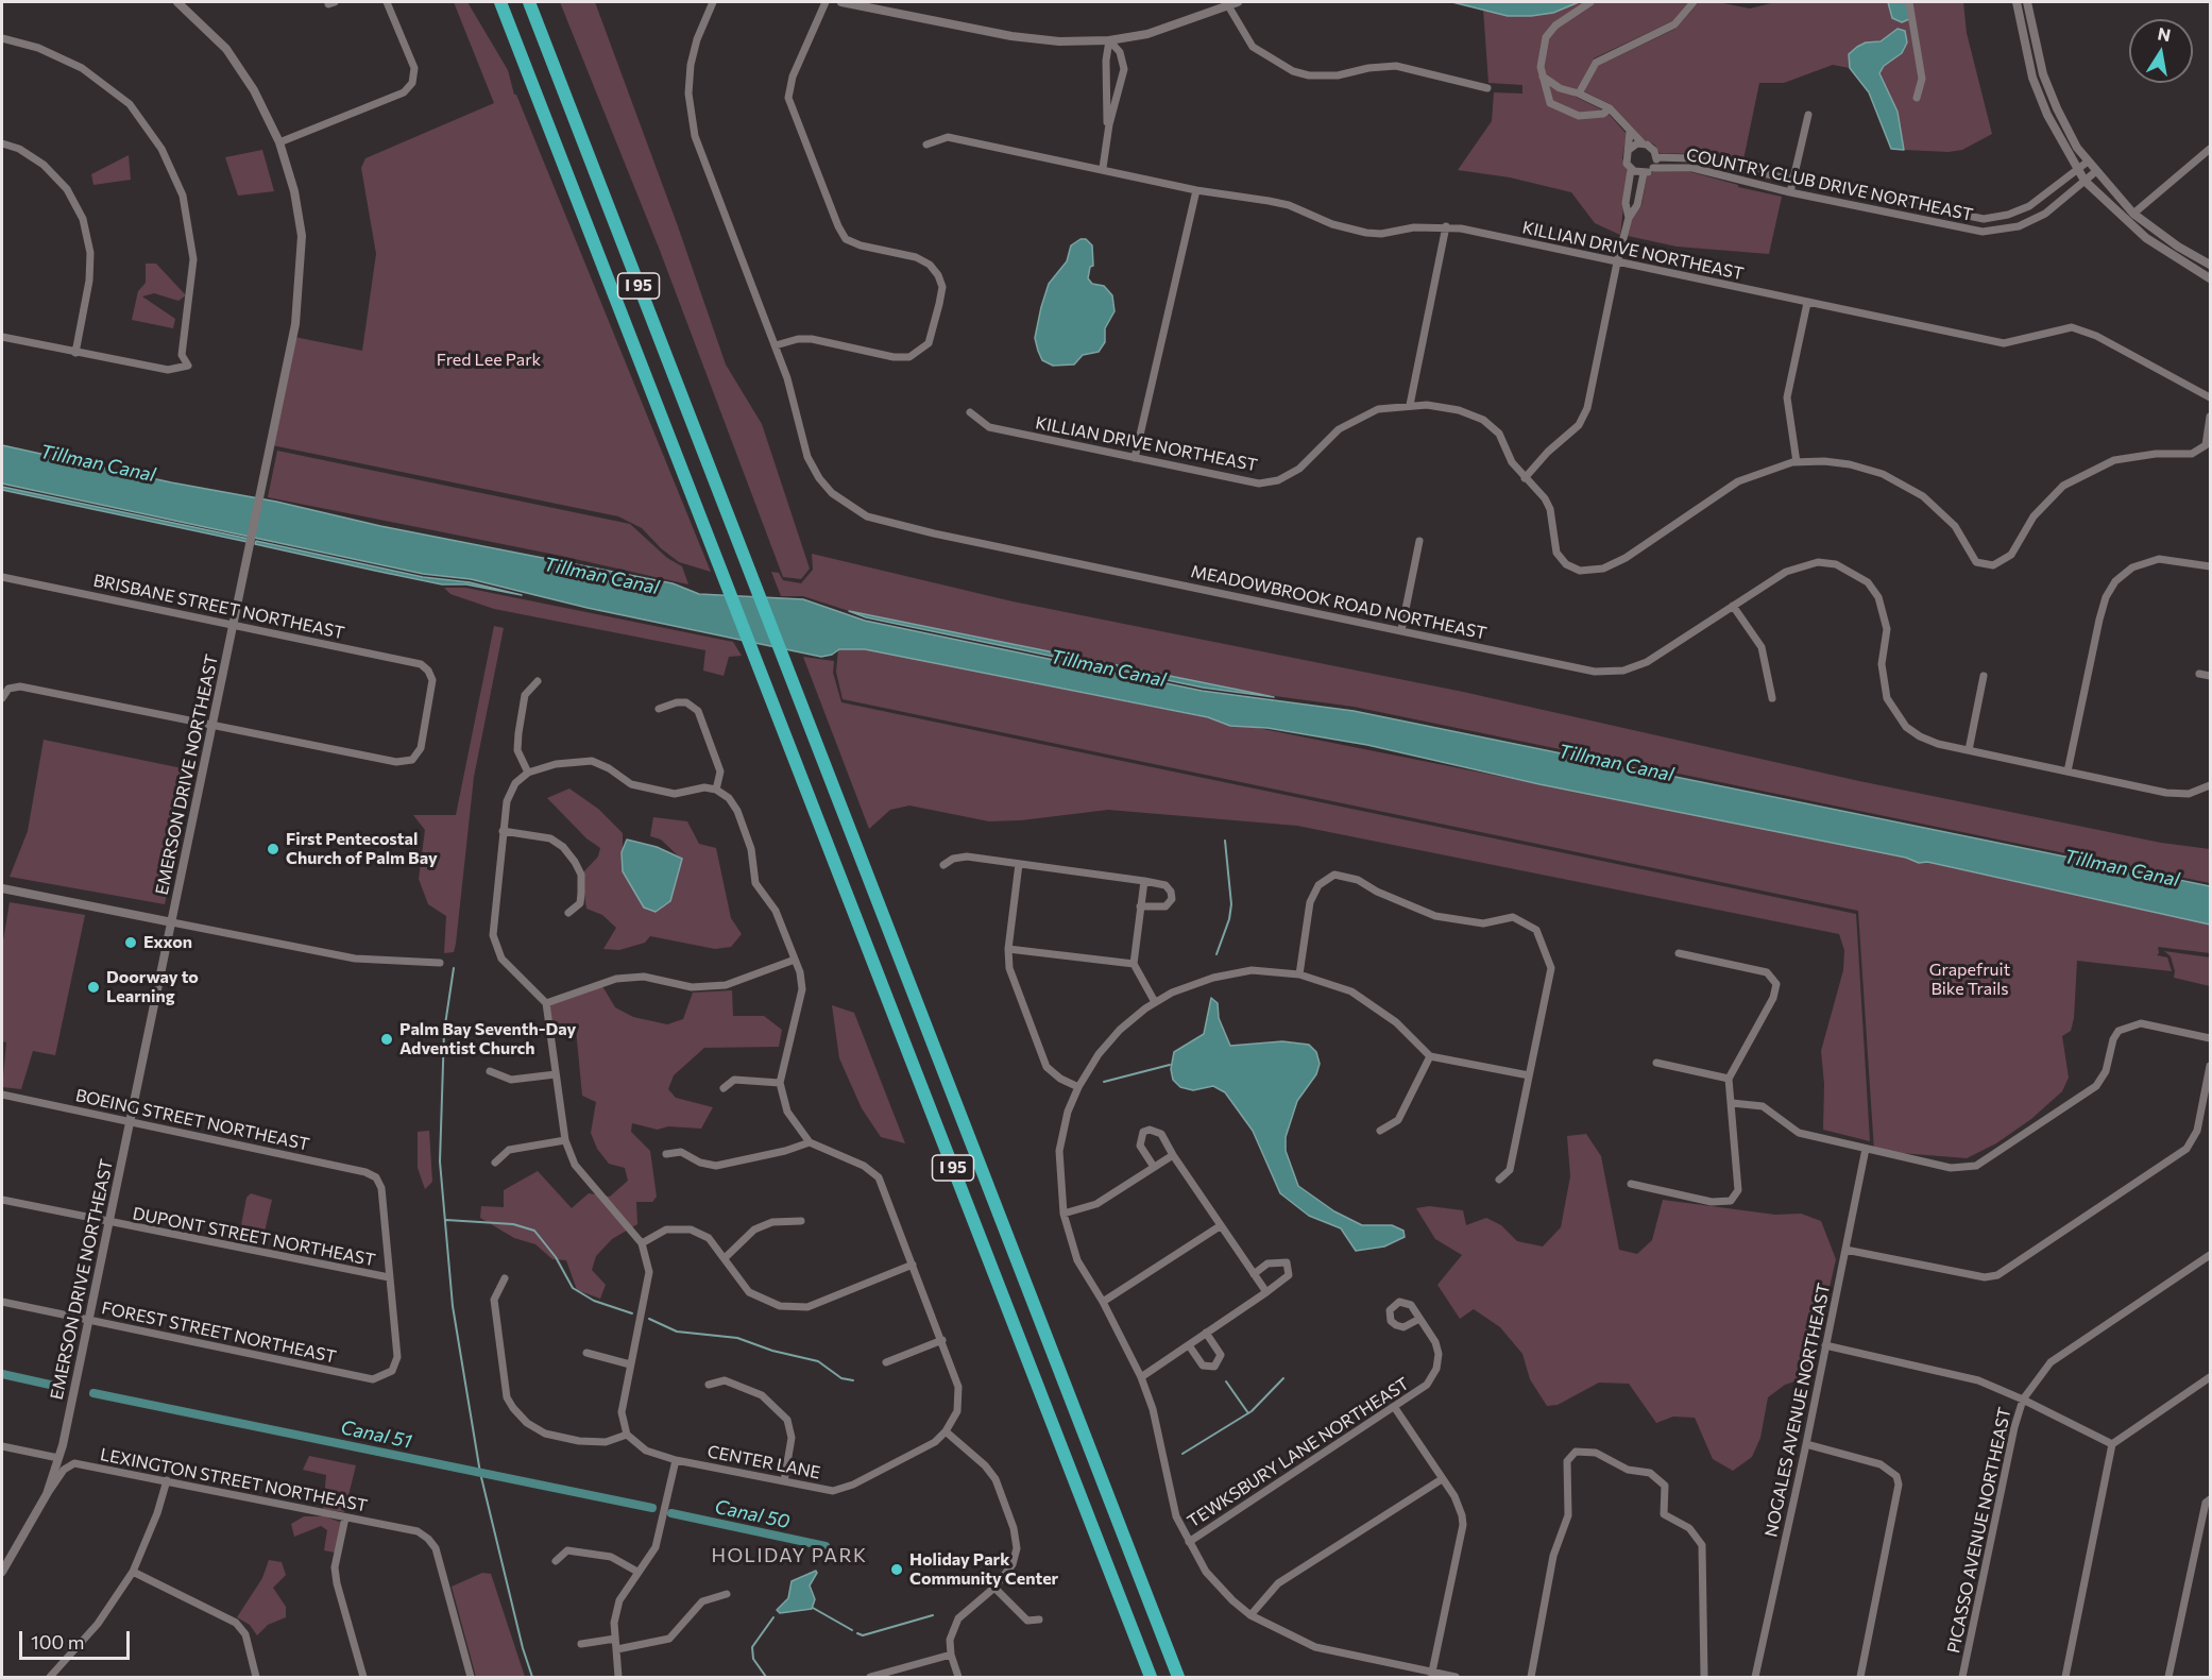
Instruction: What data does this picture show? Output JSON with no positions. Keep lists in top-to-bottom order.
{
  "streets": {
    "highway": ["I 95"],
    "street": [
      "COUNTRY CLUB DRIVE NORTHEAST",
      "KILLIAN DRIVE NORTHEAST",
      "MEADOWBROOK ROAD NORTHEAST",
      "BRISBANE STREET NORTHEAST",
      "EMERSON DRIVE NORTHEAST",
      "BOEING STREET NORTHEAST",
      "DUPONT STREET NORTHEAST",
      "FOREST STREET NORTHEAST",
      "NOGALES AVENUE NORTHEAST",
      "TEWKSBURY LANE NORTHEAST",
      "CENTER LANE",
      "LEXINGTON STREET NORTHEAST",
      "PICASSO AVENUE NORTHEAST"
    ]
  },
  "crossings": [
    ["BRISBANE STREET NORTHEAST", "EMERSON DRIVE NORTHEAST"],
    ["EMERSON DRIVE NORTHEAST", "BOEING STREET NORTHEAST"],
    ["EMERSON DRIVE NORTHEAST", "DUPONT STREET NORTHEAST"],
    ["EMERSON DRIVE NORTHEAST", "FOREST STREET NORTHEAST"],
    ["EMERSON DRIVE NORTHEAST", "LEXINGTON STREET NORTHEAST"],
    ["BOEING STREET NORTHEAST", "DUPONT STREET NORTHEAST"],
    ["BOEING STREET NORTHEAST", "FOREST STREET NORTHEAST"],
    ["DUPONT STREET NORTHEAST", "FOREST STREET NORTHEAST"]
  ],
  "districts": ["HOLIDAY PARK"],
  "water": ["Tillman Canal", "Canal 51", "Canal 50"],
  "parks": ["Fred Lee Park", "Grapefruit Bike Trails"],
  "places": [
    "First Pentecostal Church of Palm Bay",
    "Exxon",
    "Doorway to Learning",
    "Palm Bay Seventh-Day Adventist Church",
    "Holiday Park Community Center"
  ],
  "scale_bar": "100 m",
  "north": "top"
}
